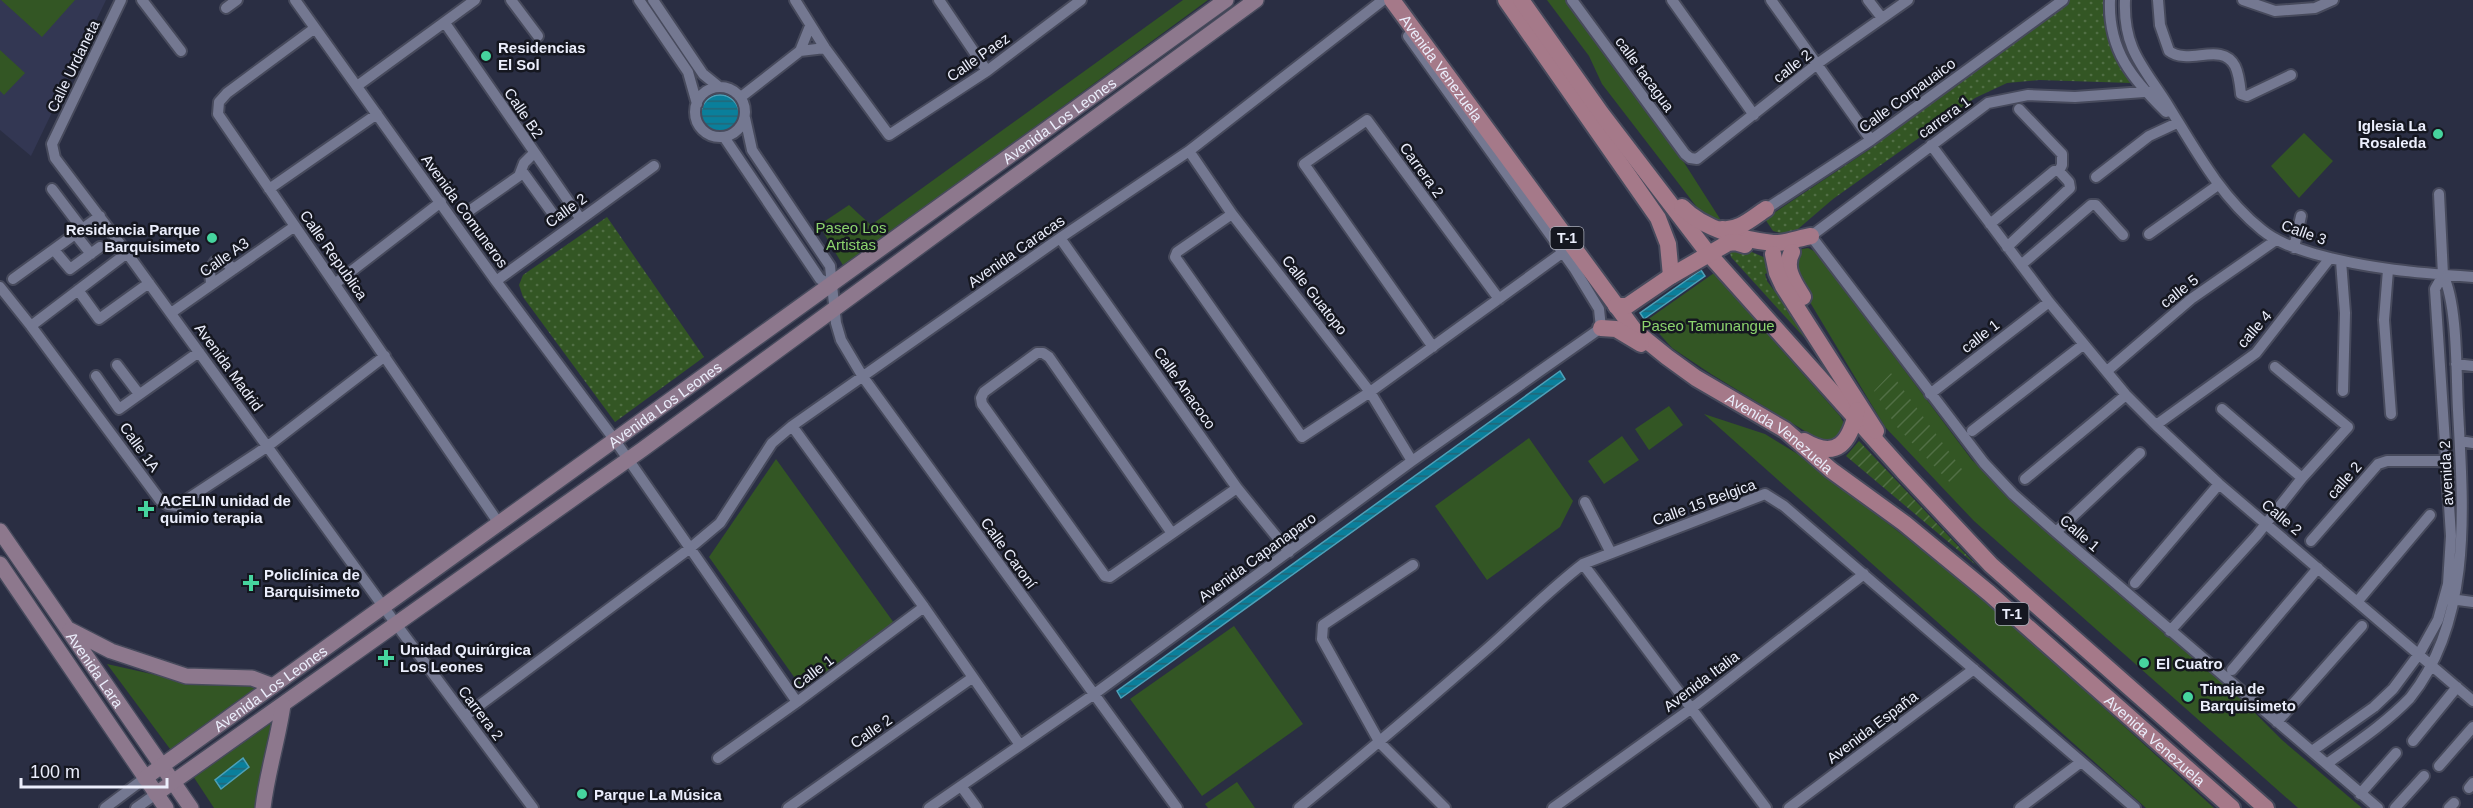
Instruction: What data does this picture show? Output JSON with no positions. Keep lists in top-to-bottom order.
{
  "streets": {
    "main road": ["Avenida Venezuela", "T-1"],
    "street": [
      "Calle Paez",
      "Calle Urdaneta",
      "calle 2",
      "calle tacagua",
      "Calle Corpauaico",
      "Calle B2",
      "carrera 1",
      "Avenida Los Leones",
      "Carrera 2",
      "Calle 2",
      "Avenida Comuneros",
      "Calle 3",
      "Avenida Caracas",
      "Calle Republica",
      "Calle A3",
      "calle 5",
      "Calle Guatopo",
      "calle 4",
      "calle 1",
      "Avenida Madrid",
      "Calle Anacoco",
      "Calle 1A",
      "avenida 2",
      "Calle 15 Belgica",
      "Calle 1",
      "Calle Caroní",
      "Avenida Capanaparo",
      "Avenida Lara",
      "Avenida Italia",
      "Avenida España"
    ]
  },
  "crossings": [
    ["Calle Urdaneta", "Avenida Madrid"],
    ["calle 2", "calle tacagua"],
    ["calle 2", "Calle 2"],
    ["calle 2", "Calle 1"],
    ["Calle B2", "Calle 2"],
    ["carrera 1", "Calle 2"],
    ["carrera 1", "Calle 1"],
    ["Avenida Los Leones", "Carrera 2"],
    ["Avenida Los Leones", "Avenida Comuneros"],
    ["Avenida Los Leones", "Calle Republica"],
    ["Avenida Los Leones", "Avenida Madrid"],
    ["Avenida Los Leones", "Calle Caroní"],
    ["Avenida Los Leones", "Avenida Lara"],
    ["Carrera 2", "Avenida Caracas"],
    ["Carrera 2", "Avenida Madrid"],
    ["Calle 2", "Avenida Comuneros"],
    ["Calle 2", "calle 5"],
    ["Calle 2", "calle 4"],
    ["Calle 2", "calle 1"],
    ["Calle 2", "avenida 2"],
    ["Avenida Comuneros", "Avenida Caracas"],
    ["Avenida Comuneros", "Calle Republica"],
    ["Avenida Comuneros", "Calle 1"],
    ["Calle 3", "calle 5"],
    ["Calle 3", "calle 4"],
    ["Calle 3", "avenida 2"],
    ["Avenida Caracas", "Calle Guatopo"],
    ["Avenida Caracas", "Calle Anacoco"],
    ["Avenida Caracas", "Calle Caroní"],
    ["Calle Republica", "Calle A3"],
    ["Calle Republica", "Calle 1A"],
    ["Calle A3", "Avenida Madrid"],
    ["Calle Guatopo", "Avenida Capanaparo"],
    ["calle 1", "Calle 1"],
    ["Avenida Madrid", "Calle 1A"],
    ["Calle Anacoco", "Avenida Capanaparo"],
    ["avenida 2", "Calle 1"],
    ["Calle 15 Belgica", "Avenida Italia"],
    ["Calle 15 Belgica", "Avenida España"],
    ["Calle Caroní", "Avenida Capanaparo"]
  ],
  "parks": ["Paseo Los Artistas", "Paseo Tamunangue"],
  "places": {
    "other": [
      "Residencias El Sol",
      "Iglesia La Rosaleda",
      "Residencia Parque Barquisimeto",
      "El Cuatro",
      "Tinaja de Barquisimeto",
      "Parque La Música"
    ],
    "health": ["ACELIN unidad de quimio terapia", "Policlínica de Barquisimeto", "Unidad Quirúrgica Los Leones"]
  },
  "scale_bar": "100 m"
}
